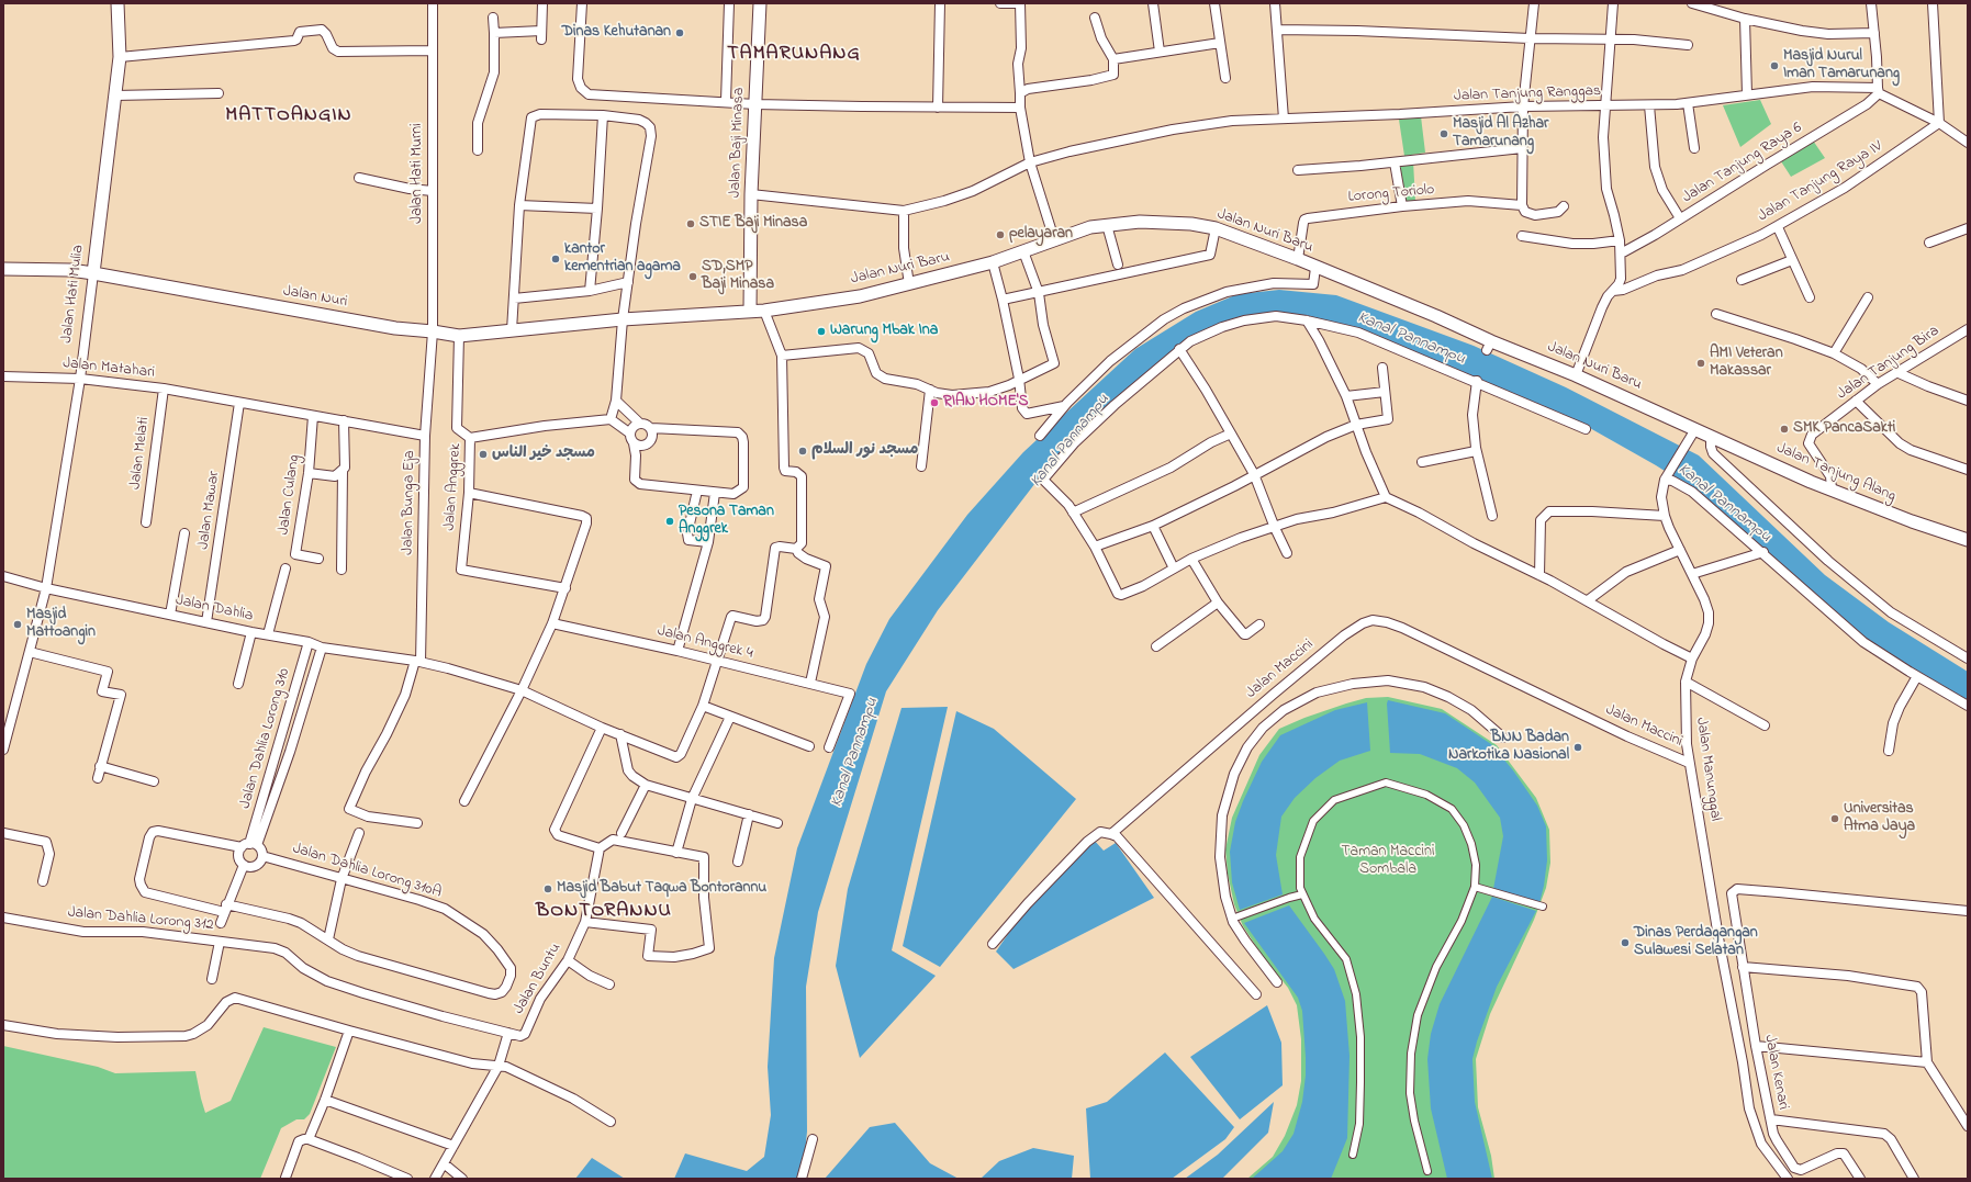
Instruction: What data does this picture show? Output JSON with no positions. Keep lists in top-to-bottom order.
{
  "streets": {
    "street": [
      "Jalan Tanjung Ranggas",
      "Jalan Baji Minasa",
      "Jalan Tanjung Raya 6",
      "Jalan Hati Murni",
      "Jalan Tanjung Raya IV",
      "Lorong Toriolo",
      "Jalan Nuri Baru",
      "Jalan Hati Mulia",
      "Jalan Nuri",
      "Jalan Tanjung Bira",
      "Jalan Matahari",
      "Jalan Melati",
      "Jalan Tanjung Alang",
      "Jalan Anggrek",
      "Jalan Culang",
      "Jalan Bunga Eja",
      "Jalan Mawar",
      "Jalan Dahlia",
      "Jalan Anggrek 4",
      "Jalan Maccini",
      "Jalan Dahlia Lorong 310",
      "Jalan Manunggal",
      "Jalan Dahlia Lorong 310A",
      "Jalan Dahlia Lorong 312",
      "Jalan Buntu",
      "Jalan Kenari"
    ]
  },
  "crossings": [
    ["Jalan Tanjung Ranggas", "Jalan Baji Minasa"],
    ["Jalan Tanjung Ranggas", "Jalan Tanjung Raya 6"],
    ["Jalan Baji Minasa", "Jalan Nuri Baru"],
    ["Jalan Hati Murni", "Jalan Nuri"],
    ["Jalan Hati Murni", "Jalan Bunga Eja"],
    ["Lorong Toriolo", "Jalan Nuri Baru"],
    ["Jalan Nuri Baru", "Jalan Nuri"],
    ["Jalan Nuri Baru", "Jalan Tanjung Alang"],
    ["Jalan Nuri Baru", "Jalan Manunggal"],
    ["Jalan Hati Mulia", "Jalan Nuri"],
    ["Jalan Hati Mulia", "Jalan Matahari"],
    ["Jalan Hati Mulia", "Jalan Dahlia"],
    ["Jalan Nuri", "Jalan Bunga Eja"],
    ["Jalan Tanjung Bira", "Jalan Tanjung Alang"],
    ["Jalan Matahari", "Jalan Melati"],
    ["Jalan Matahari", "Jalan Culang"],
    ["Jalan Matahari", "Jalan Bunga Eja"],
    ["Jalan Matahari", "Jalan Mawar"],
    ["Jalan Tanjung Alang", "Jalan Manunggal"],
    ["Jalan Bunga Eja", "Jalan Dahlia"],
    ["Jalan Mawar", "Jalan Dahlia"],
    ["Jalan Dahlia", "Jalan Dahlia Lorong 310"],
    ["Jalan Maccini", "Jalan Manunggal"],
    ["Jalan Dahlia Lorong 310", "Jalan Dahlia Lorong 310A"],
    ["Jalan Dahlia Lorong 312", "Jalan Buntu"]
  ],
  "districts": ["TAMARUNANG", "MATTOANGIN", "BONTORANNU"],
  "water": ["Kanal Pannampu"],
  "parks": ["Taman Maccini Sombala"],
  "places": [
    "Dinas Kehutanan",
    "Masjid Nurul Iman Tamarunang",
    "Masjid Al Azhar Tamarunang",
    "STIE Baji Minasa",
    "pelayaran",
    "kantor kementrian agama",
    "SD,SMP Baji Minasa",
    "Warung Mbak Ina",
    "AMI Veteran Makassar",
    "RIAN HOME'S",
    "SMK PancaSakti",
    "مسجد نور السلام",
    "مسجد خير الناس",
    "Pesona Taman Anggrek",
    "Masjid Mattoangin",
    "BNN Badan Narkotika Nasional",
    "Universitas Atma Jaya",
    "Masjid Babut Taqwa Bontorannu",
    "Dinas Perdagangan Sulawesi Selatan"
  ]
}
